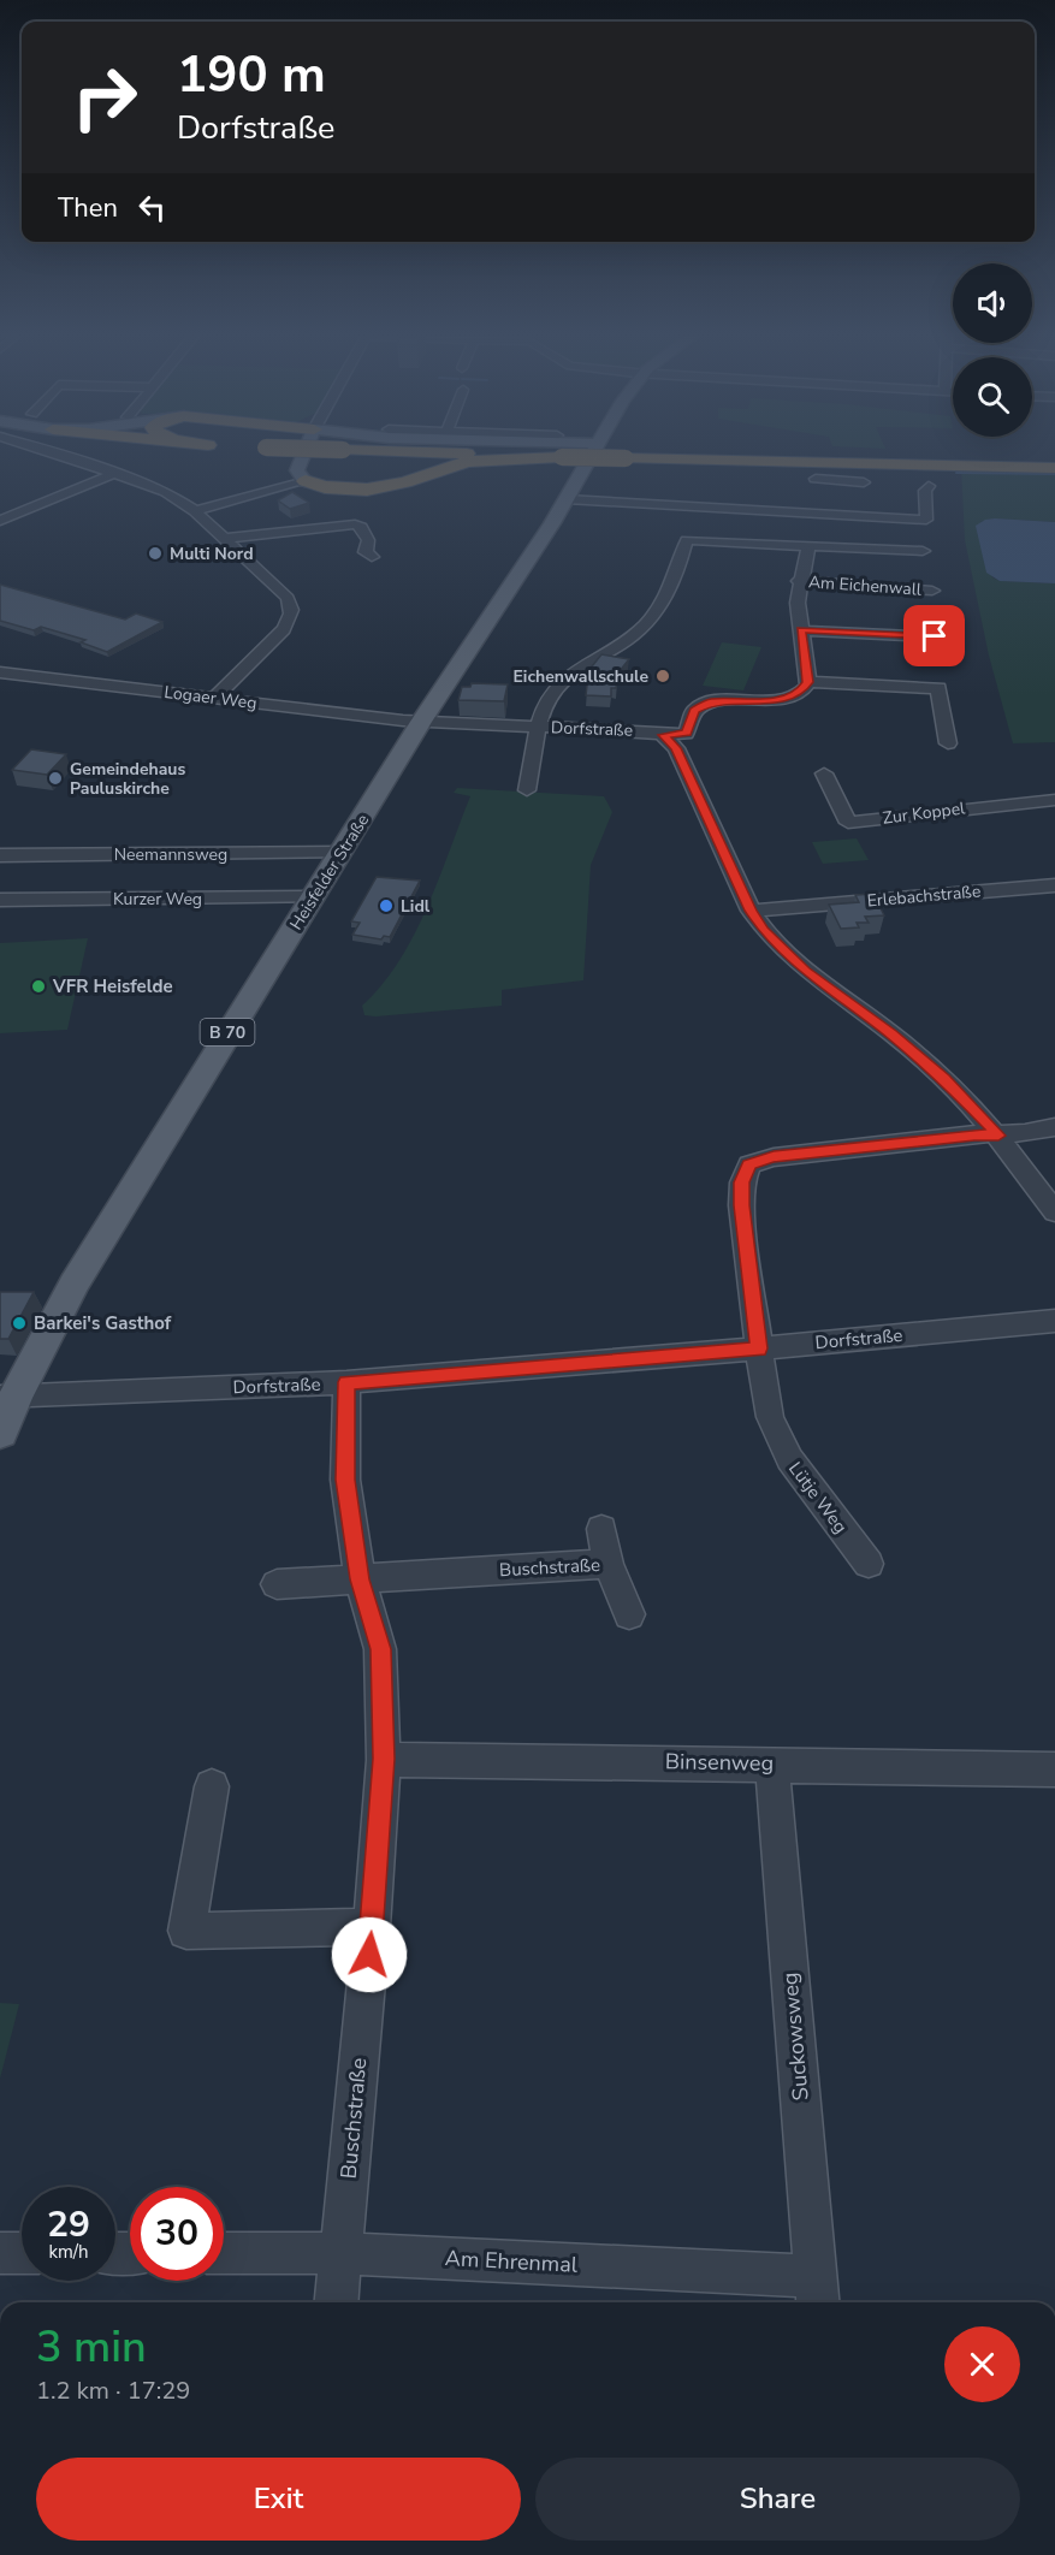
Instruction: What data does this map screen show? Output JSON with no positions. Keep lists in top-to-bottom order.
{
  "streets": {
    "main road": ["Heisfelder Straße", "B 70"],
    "street": [
      "Am Eichenwall",
      "Logaer Weg",
      "Dorfstraße",
      "Zur Koppel",
      "Neemannsweg",
      "Erlebachstraße",
      "Kurzer Weg",
      "Lütje Weg",
      "Buschstraße",
      "Binsenweg",
      "Suckowsweg",
      "Am Ehrenmal"
    ]
  },
  "crossings": [
    ["Am Eichenwall", "Dorfstraße"],
    ["Logaer Weg", "Dorfstraße"],
    ["Logaer Weg", "Heisfelder Straße"],
    ["Dorfstraße", "Heisfelder Straße"],
    ["Dorfstraße", "Lütje Weg"],
    ["Dorfstraße", "Buschstraße"],
    ["Neemannsweg", "Heisfelder Straße"],
    ["Heisfelder Straße", "Kurzer Weg"],
    ["Buschstraße", "Binsenweg"],
    ["Buschstraße", "Am Ehrenmal"],
    ["Binsenweg", "Suckowsweg"],
    ["Suckowsweg", "Am Ehrenmal"]
  ],
  "places": [
    "Multi Nord",
    "Eichenwallschule",
    "Gemeindehaus Pauluskirche",
    "Lidl",
    "VFR Heisfelde",
    "Barkei's Gasthof"
  ],
  "page": {
    "turn": ["190 m", "Dorfstraße"],
    "then": "Then",
    "speed": "29 km/h",
    "limit": "30",
    "heading": ["3 min", "1.2 km · 17:29"],
    "buttons": ["Exit", "Share"]
  }
}
